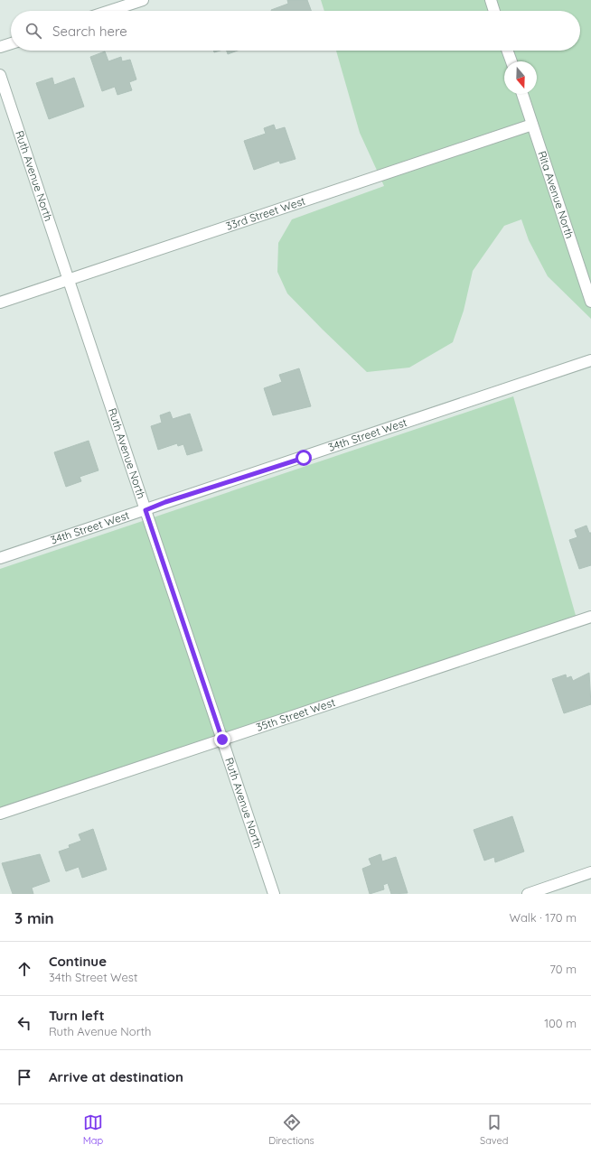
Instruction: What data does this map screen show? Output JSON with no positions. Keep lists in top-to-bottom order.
{
  "streets": {
    "street": [
      "Ruth Avenue North",
      "Rita Avenue North",
      "33rd Street West",
      "34th Street West",
      "35th Street West"
    ]
  },
  "crossings": [
    ["Ruth Avenue North", "33rd Street West"],
    ["Ruth Avenue North", "34th Street West"],
    ["Ruth Avenue North", "35th Street West"],
    ["Rita Avenue North", "33rd Street West"]
  ],
  "north": "bottom",
  "page": {
    "search": "Search here",
    "heading": ["3 min", "Walk · 170 m"],
    "list": [
      ["Continue", "34th Street West", "70 m"],
      ["Turn left", "Ruth Avenue North", "100 m"],
      "Arrive at destination"
    ],
    "nav": ["Map", "Directions", "Saved"]
  }
}
